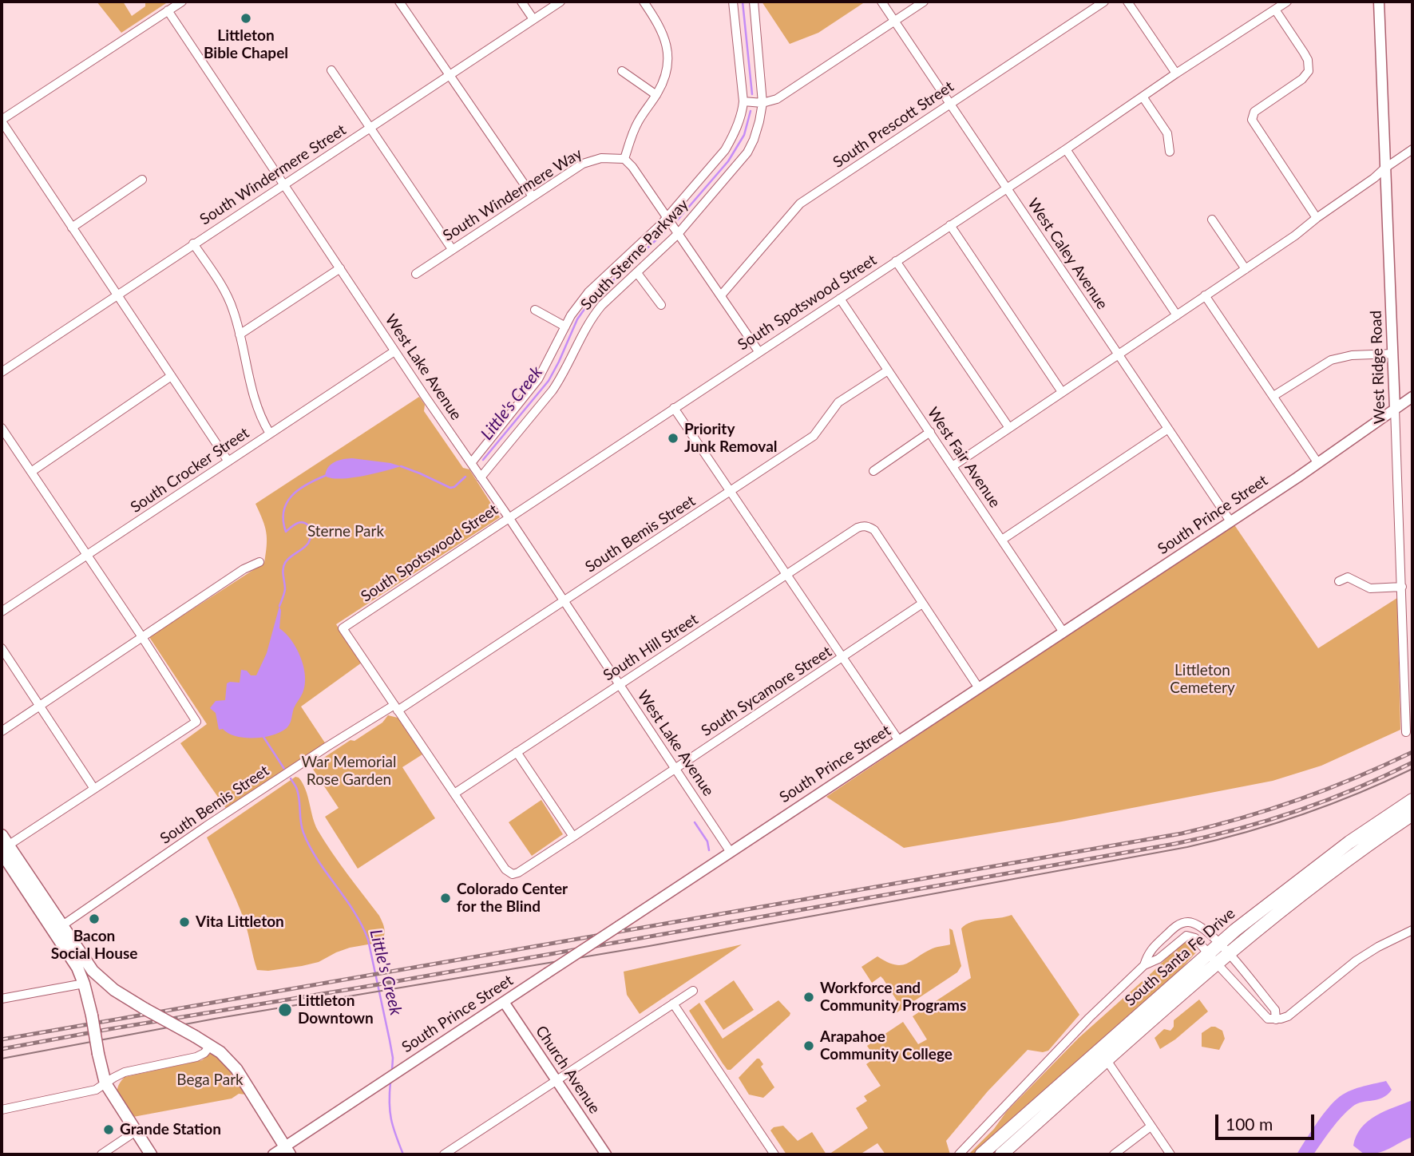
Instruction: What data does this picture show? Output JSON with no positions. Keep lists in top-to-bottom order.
{
  "streets": {
    "highway": ["South Santa Fe Drive"],
    "street": [
      "South Prescott Street",
      "South Windermere Street",
      "South Windermere Way",
      "West Caley Avenue",
      "South Sterne Parkway",
      "South Spotswood Street",
      "West Lake Avenue",
      "West Ridge Road",
      "West Fair Avenue",
      "South Crocker Street",
      "South Prince Street",
      "South Bemis Street",
      "South Hill Street",
      "South Sycamore Street",
      "Church Avenue"
    ]
  },
  "crossings": [
    ["South Prescott Street", "West Caley Avenue"],
    ["South Windermere Street", "West Lake Avenue"],
    ["West Caley Avenue", "South Spotswood Street"],
    ["West Caley Avenue", "South Prince Street"],
    ["South Sterne Parkway", "West Lake Avenue"],
    ["South Spotswood Street", "West Lake Avenue"],
    ["South Spotswood Street", "West Fair Avenue"],
    ["South Spotswood Street", "South Bemis Street"],
    ["West Lake Avenue", "South Crocker Street"],
    ["West Lake Avenue", "South Prince Street"],
    ["West Lake Avenue", "South Bemis Street"],
    ["West Lake Avenue", "South Hill Street"],
    ["West Lake Avenue", "South Sycamore Street"],
    ["West Ridge Road", "South Prince Street"],
    ["West Fair Avenue", "South Prince Street"],
    ["West Fair Avenue", "South Bemis Street"],
    ["South Prince Street", "Church Avenue"],
    ["South Hill Street", "South Sycamore Street"]
  ],
  "water": ["Little's Creek"],
  "parks": [
    "Sterne Park",
    "Littleton Cemetery",
    "War Memorial Rose Garden",
    "Bega Park"
  ],
  "places": [
    "Littleton Bible Chapel",
    "Priority Junk Removal",
    "Colorado Center for the Blind",
    "Bacon Social House",
    "Vita Littleton",
    "Workforce and Community Programs",
    "Littleton Downtown",
    "Arapahoe Community College",
    "Grande Station"
  ],
  "scale_bar": "100 m"
}
